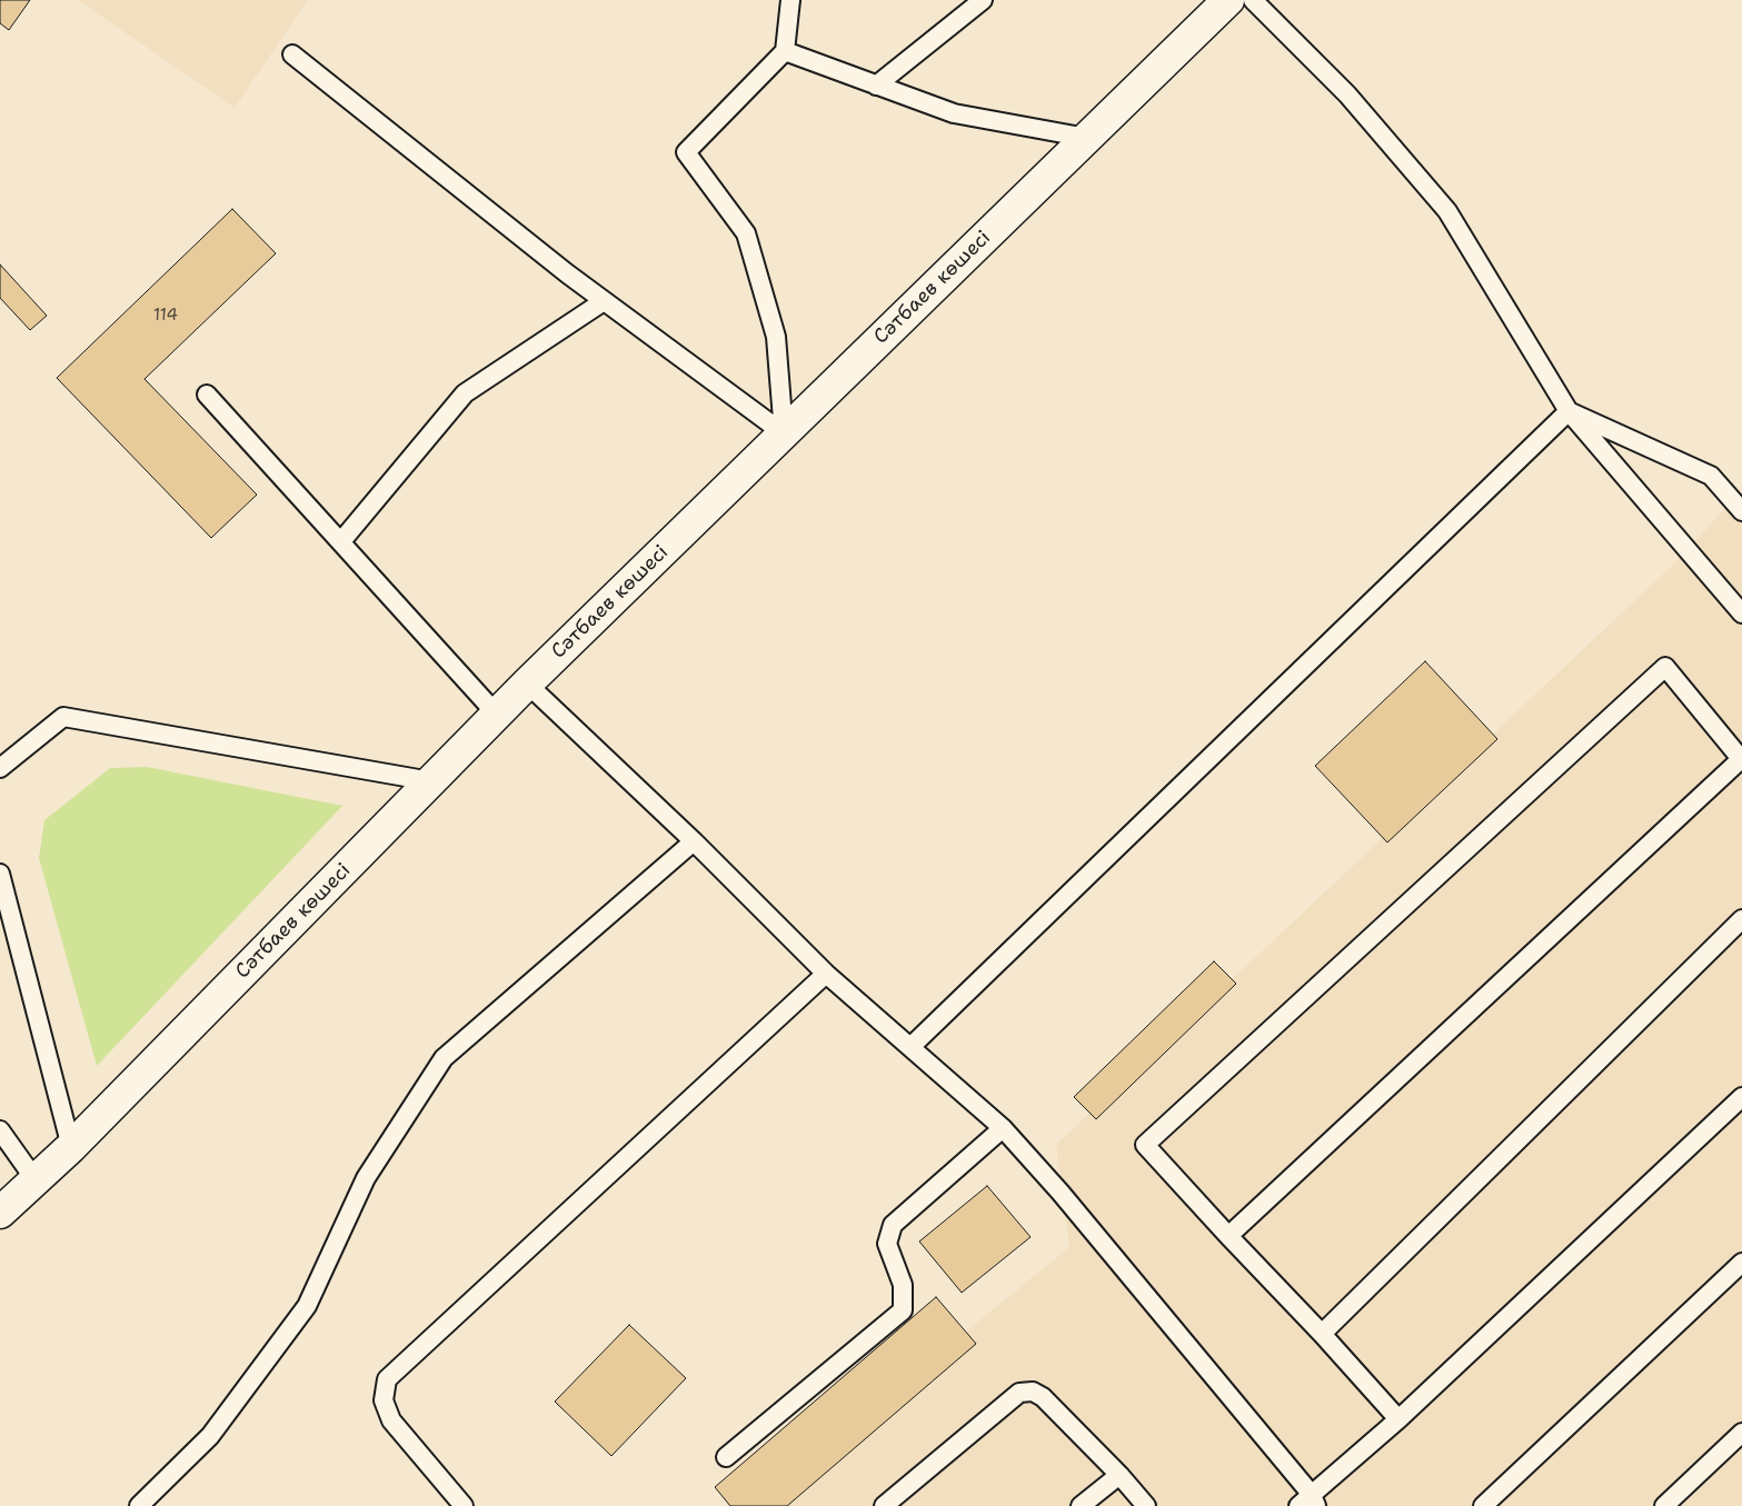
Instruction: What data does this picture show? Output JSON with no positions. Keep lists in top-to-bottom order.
{
  "streets": {
    "main road": ["Сәтбаев көшесі"]
  },
  "house_numbers": ["114"]
}
